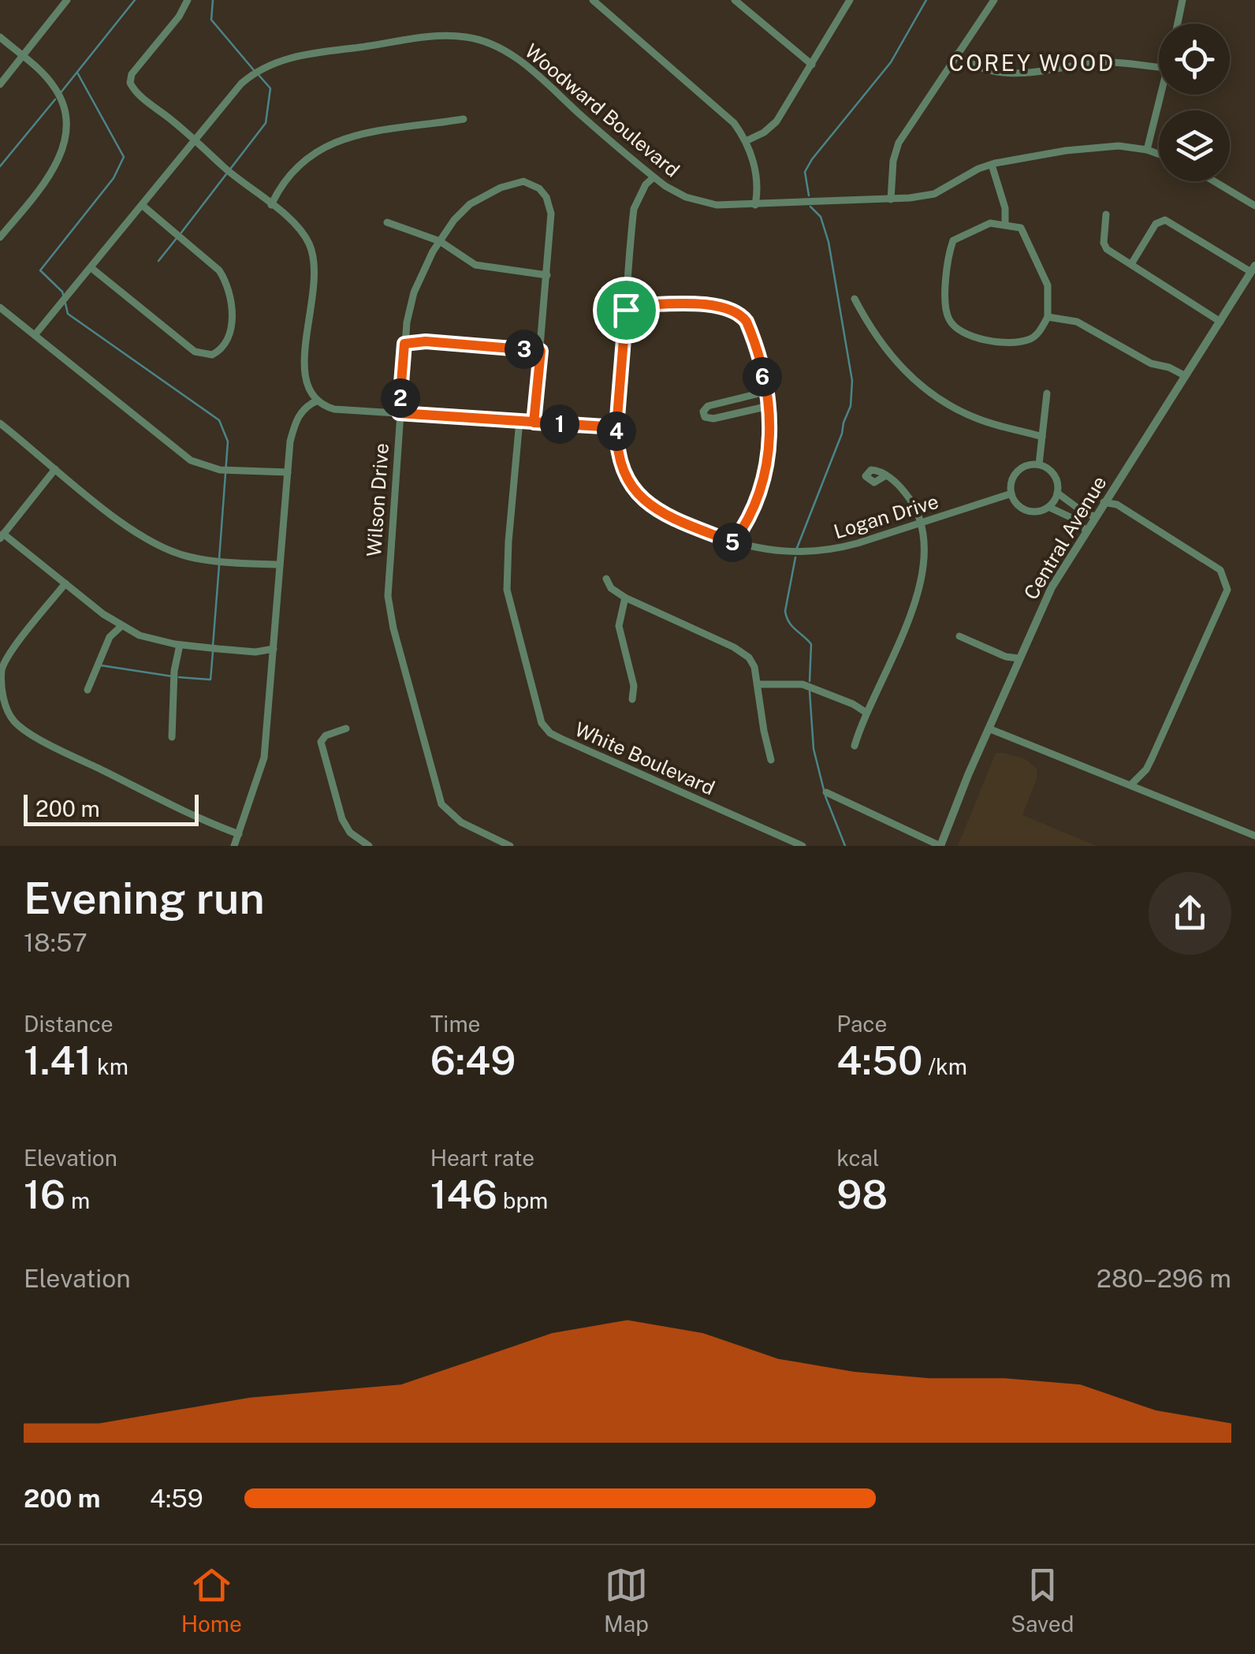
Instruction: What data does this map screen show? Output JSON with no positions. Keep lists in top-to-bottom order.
{
  "streets": {
    "street": [
      "Woodward Boulevard",
      "Wilson Drive",
      "Logan Drive",
      "Central Avenue",
      "White Boulevard"
    ]
  },
  "crossings": [
    ["Woodward Boulevard", "Logan Drive"]
  ],
  "districts": ["COREY WOOD"],
  "scale_bar": "200 m",
  "page": {
    "pins": [
      "3",
      "6",
      "2",
      "1",
      "4",
      "5"
    ],
    "scale": "200 m",
    "heading": ["Evening run", "18:57"],
    "stats": [
      ["Distance", "1.41 km"],
      ["Time", "6:49"],
      ["Pace", "4:50 /km"],
      ["Elevation", "16 m"],
      ["Heart rate", "146 bpm"],
      ["kcal", "98"]
    ],
    "chart": ["Elevation", "280–296 m"],
    "list": [
      {
        "name": "200 m",
        "note": "4:59"
      }
    ],
    "tabs": ["Home", "Map", "Saved"]
  }
}
